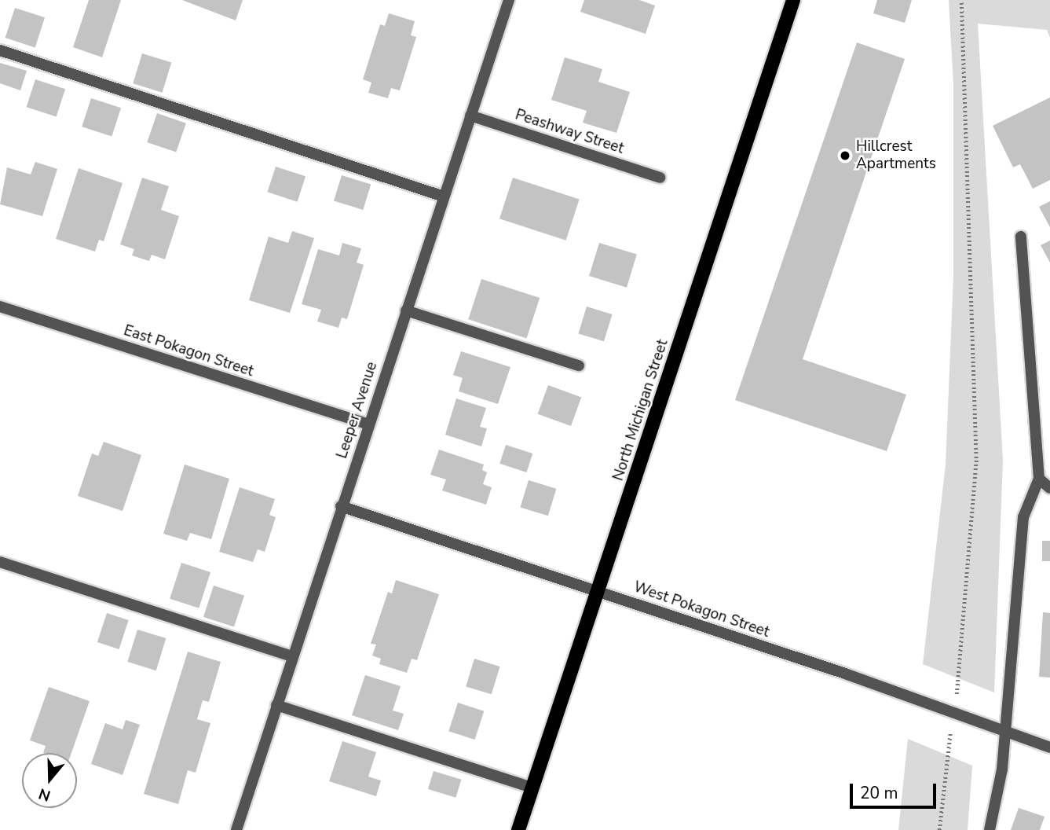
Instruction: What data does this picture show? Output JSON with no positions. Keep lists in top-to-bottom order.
{
  "streets": {
    "main road": ["North Michigan Street"],
    "street": [
      "Peashway Street",
      "East Pokagon Street",
      "Leeper Avenue",
      "West Pokagon Street"
    ]
  },
  "crossings": [
    ["Peashway Street", "Leeper Avenue"],
    ["East Pokagon Street", "Leeper Avenue"],
    ["Leeper Avenue", "West Pokagon Street"],
    ["North Michigan Street", "West Pokagon Street"]
  ],
  "places": ["Hillcrest Apartments"],
  "scale_bar": "20 m",
  "north": "bottom"
}
